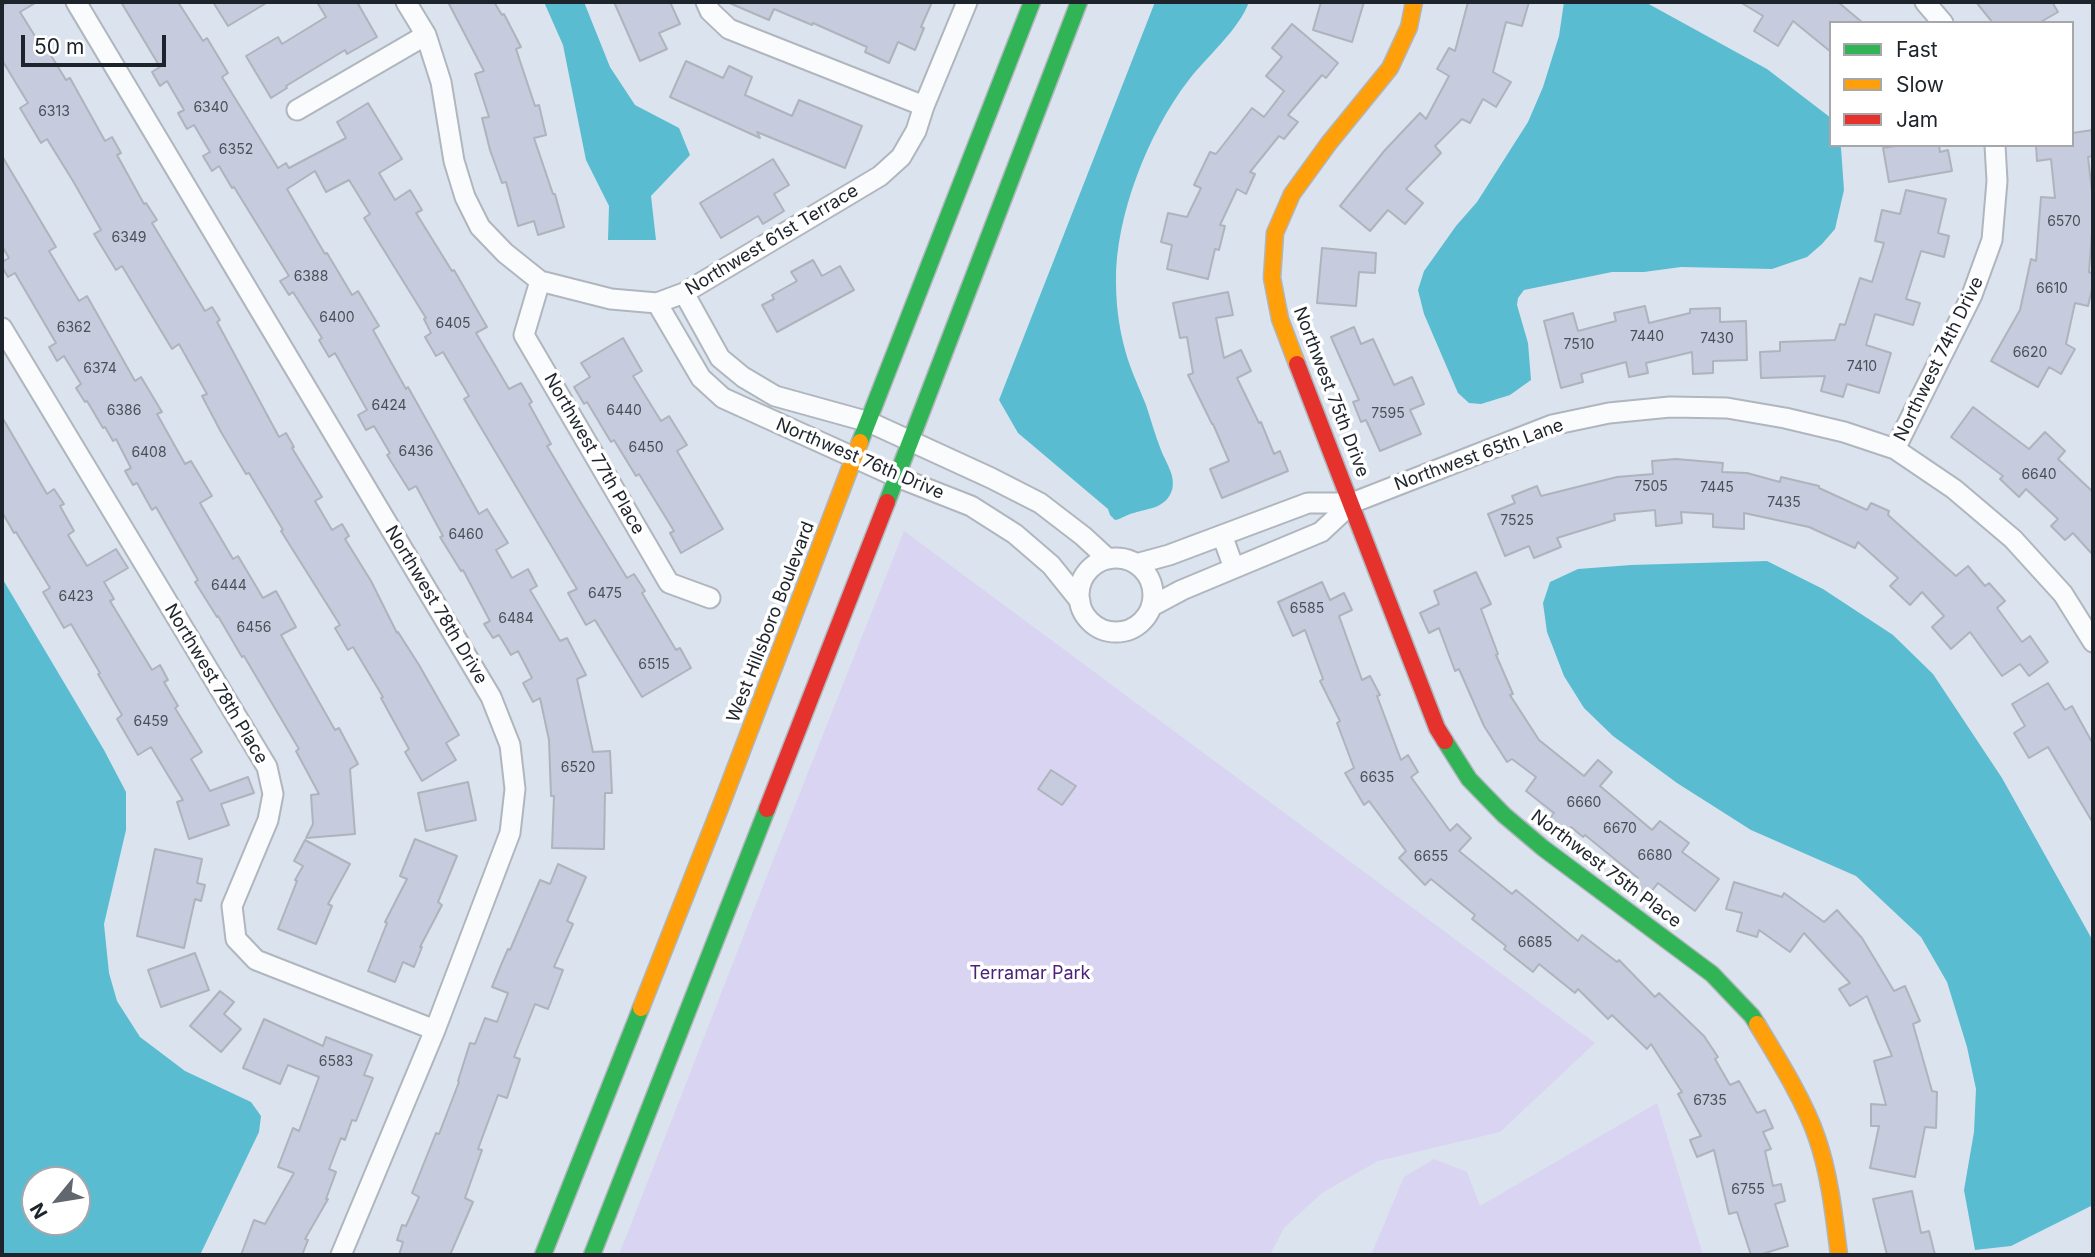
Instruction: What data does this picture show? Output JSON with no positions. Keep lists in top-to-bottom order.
{
  "streets": {
    "street": [
      "Northwest 61st Terrace",
      "Northwest 74th Drive",
      "Northwest 75th Drive",
      "Northwest 77th Place",
      "Northwest 65th Lane",
      "Northwest 76th Drive",
      "Northwest 78th Drive",
      "West Hillsboro Boulevard",
      "Northwest 78th Place",
      "Northwest 75th Place"
    ]
  },
  "crossings": [
    ["Northwest 61st Terrace", "Northwest 77th Place"],
    ["Northwest 61st Terrace", "Northwest 76th Drive"],
    ["Northwest 74th Drive", "Northwest 65th Lane"],
    ["Northwest 75th Drive", "Northwest 65th Lane"],
    ["Northwest 75th Drive", "Northwest 75th Place"],
    ["Northwest 65th Lane", "Northwest 75th Place"],
    ["Northwest 76th Drive", "West Hillsboro Boulevard"],
    ["Northwest 78th Drive", "Northwest 78th Place"]
  ],
  "parks": ["Terramar Park"],
  "house_numbers": [
    "6340",
    "6313",
    "6352",
    "6570",
    "6349",
    "6388",
    "6610",
    "6400",
    "6405",
    "6362",
    "7440",
    "7430",
    "7510",
    "6620",
    "7410",
    "6374",
    "6424",
    "6386",
    "6440",
    "7595",
    "6450",
    "6436",
    "6408",
    "6640",
    "7505",
    "7445",
    "7435",
    "7525",
    "6460",
    "6444",
    "6475",
    "6423",
    "6585",
    "6484",
    "6456",
    "6515",
    "6459",
    "6520",
    "6635",
    "6660",
    "6670",
    "6680",
    "6655",
    "6685",
    "6583",
    "6735",
    "6755"
  ],
  "legend": ["Fast", "Slow", "Jam"],
  "scale_bar": "50 m",
  "north": "bottom left"
}
